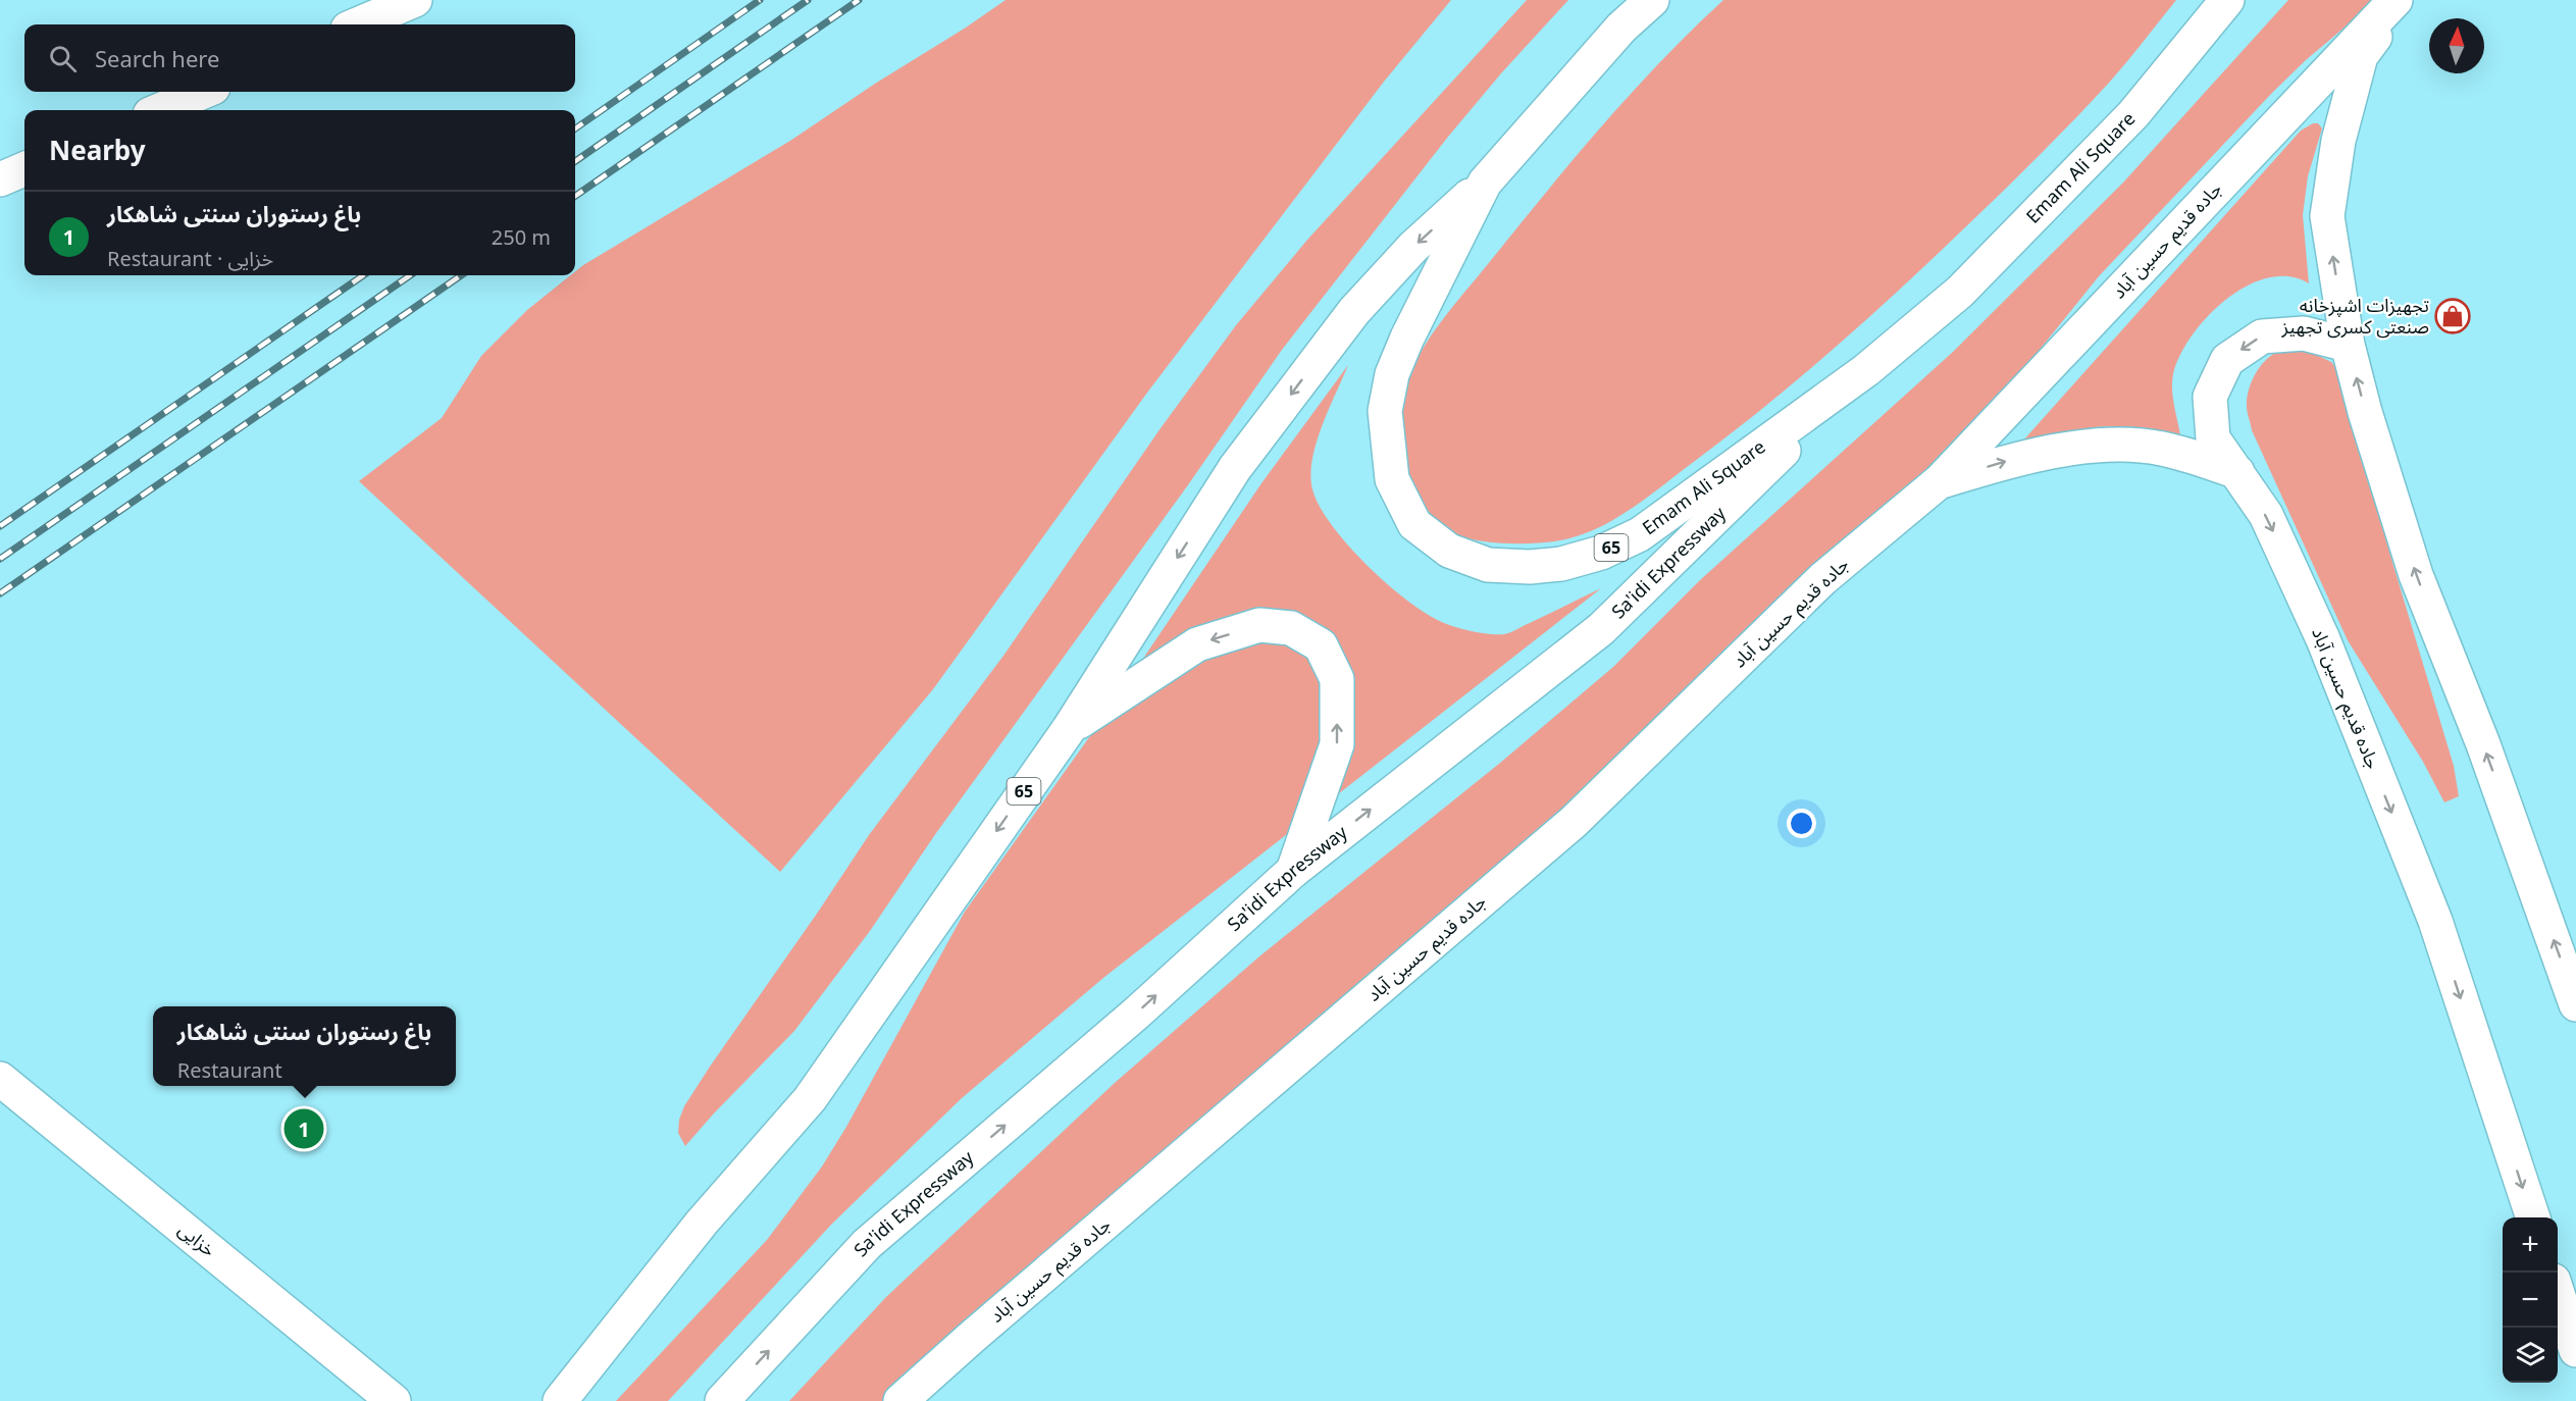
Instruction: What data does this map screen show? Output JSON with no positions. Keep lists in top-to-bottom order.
{
  "streets": {
    "main road": [
      "Emam Ali Square",
      "جاده قدیم حسین آباد",
      "65",
      "Sa'idi Expressway",
      "خزایی"
    ]
  },
  "crossings": [
    ["Emam Ali Square", "65"],
    ["Emam Ali Square", "Sa'idi Expressway"]
  ],
  "places": {
    "shop": ["تجهیزات اشپزخانه صنعتی کسری تجهیز"]
  },
  "north": "top",
  "page": {
    "search": "Search here",
    "heading": "Nearby",
    "list": [
      {
        "mark": "1",
        "name": "باغ رستوران سنتی شاهکار",
        "note": "Restaurant · خزایی",
        "value": "250 m"
      }
    ],
    "popup": ["باغ رستوران سنتی شاهکار", "Restaurant"],
    "pins": "1",
    "map_buttons": ["+", "−"]
  }
}
